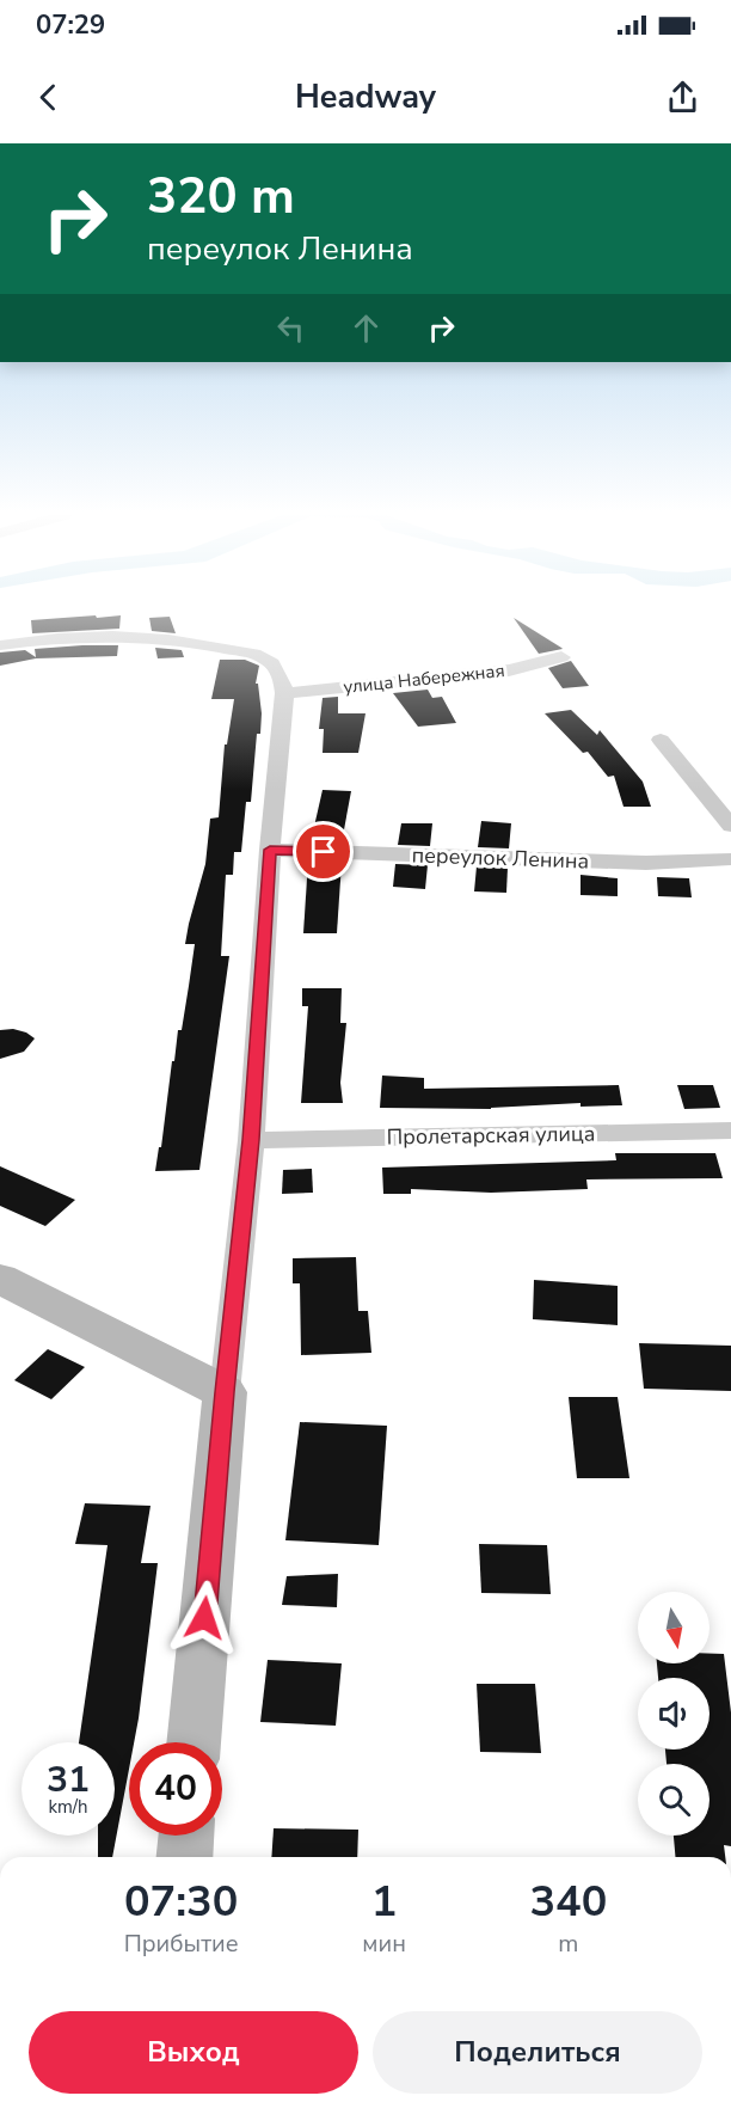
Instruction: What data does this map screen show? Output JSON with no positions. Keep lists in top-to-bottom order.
{
  "streets": {
    "street": ["улица Набережная", "переулок Ленина", "Пролетарская улица"]
  },
  "north": "bottom",
  "page": {
    "status": "07:29",
    "header": "Headway",
    "turn": ["320 m", "переулок Ленина"],
    "speed": "31 km/h",
    "limit": "40",
    "eta": [
      "07:30",
      "Прибытие",
      "1",
      "мин",
      "340",
      "m"
    ],
    "buttons": ["Выход", "Поделиться"]
  }
}
